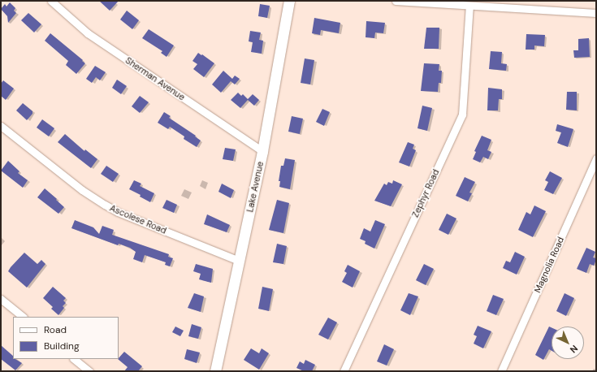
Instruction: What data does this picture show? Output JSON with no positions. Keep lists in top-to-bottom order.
{
  "streets": {
    "street": [
      "Sherman Avenue",
      "Lake Avenue",
      "Zephyr Road",
      "Ascolese Road",
      "Magnolia Road"
    ]
  },
  "crossings": [
    ["Sherman Avenue", "Lake Avenue"],
    ["Lake Avenue", "Ascolese Road"]
  ],
  "legend": ["Road", "Building"],
  "north": "bottom right"
}
